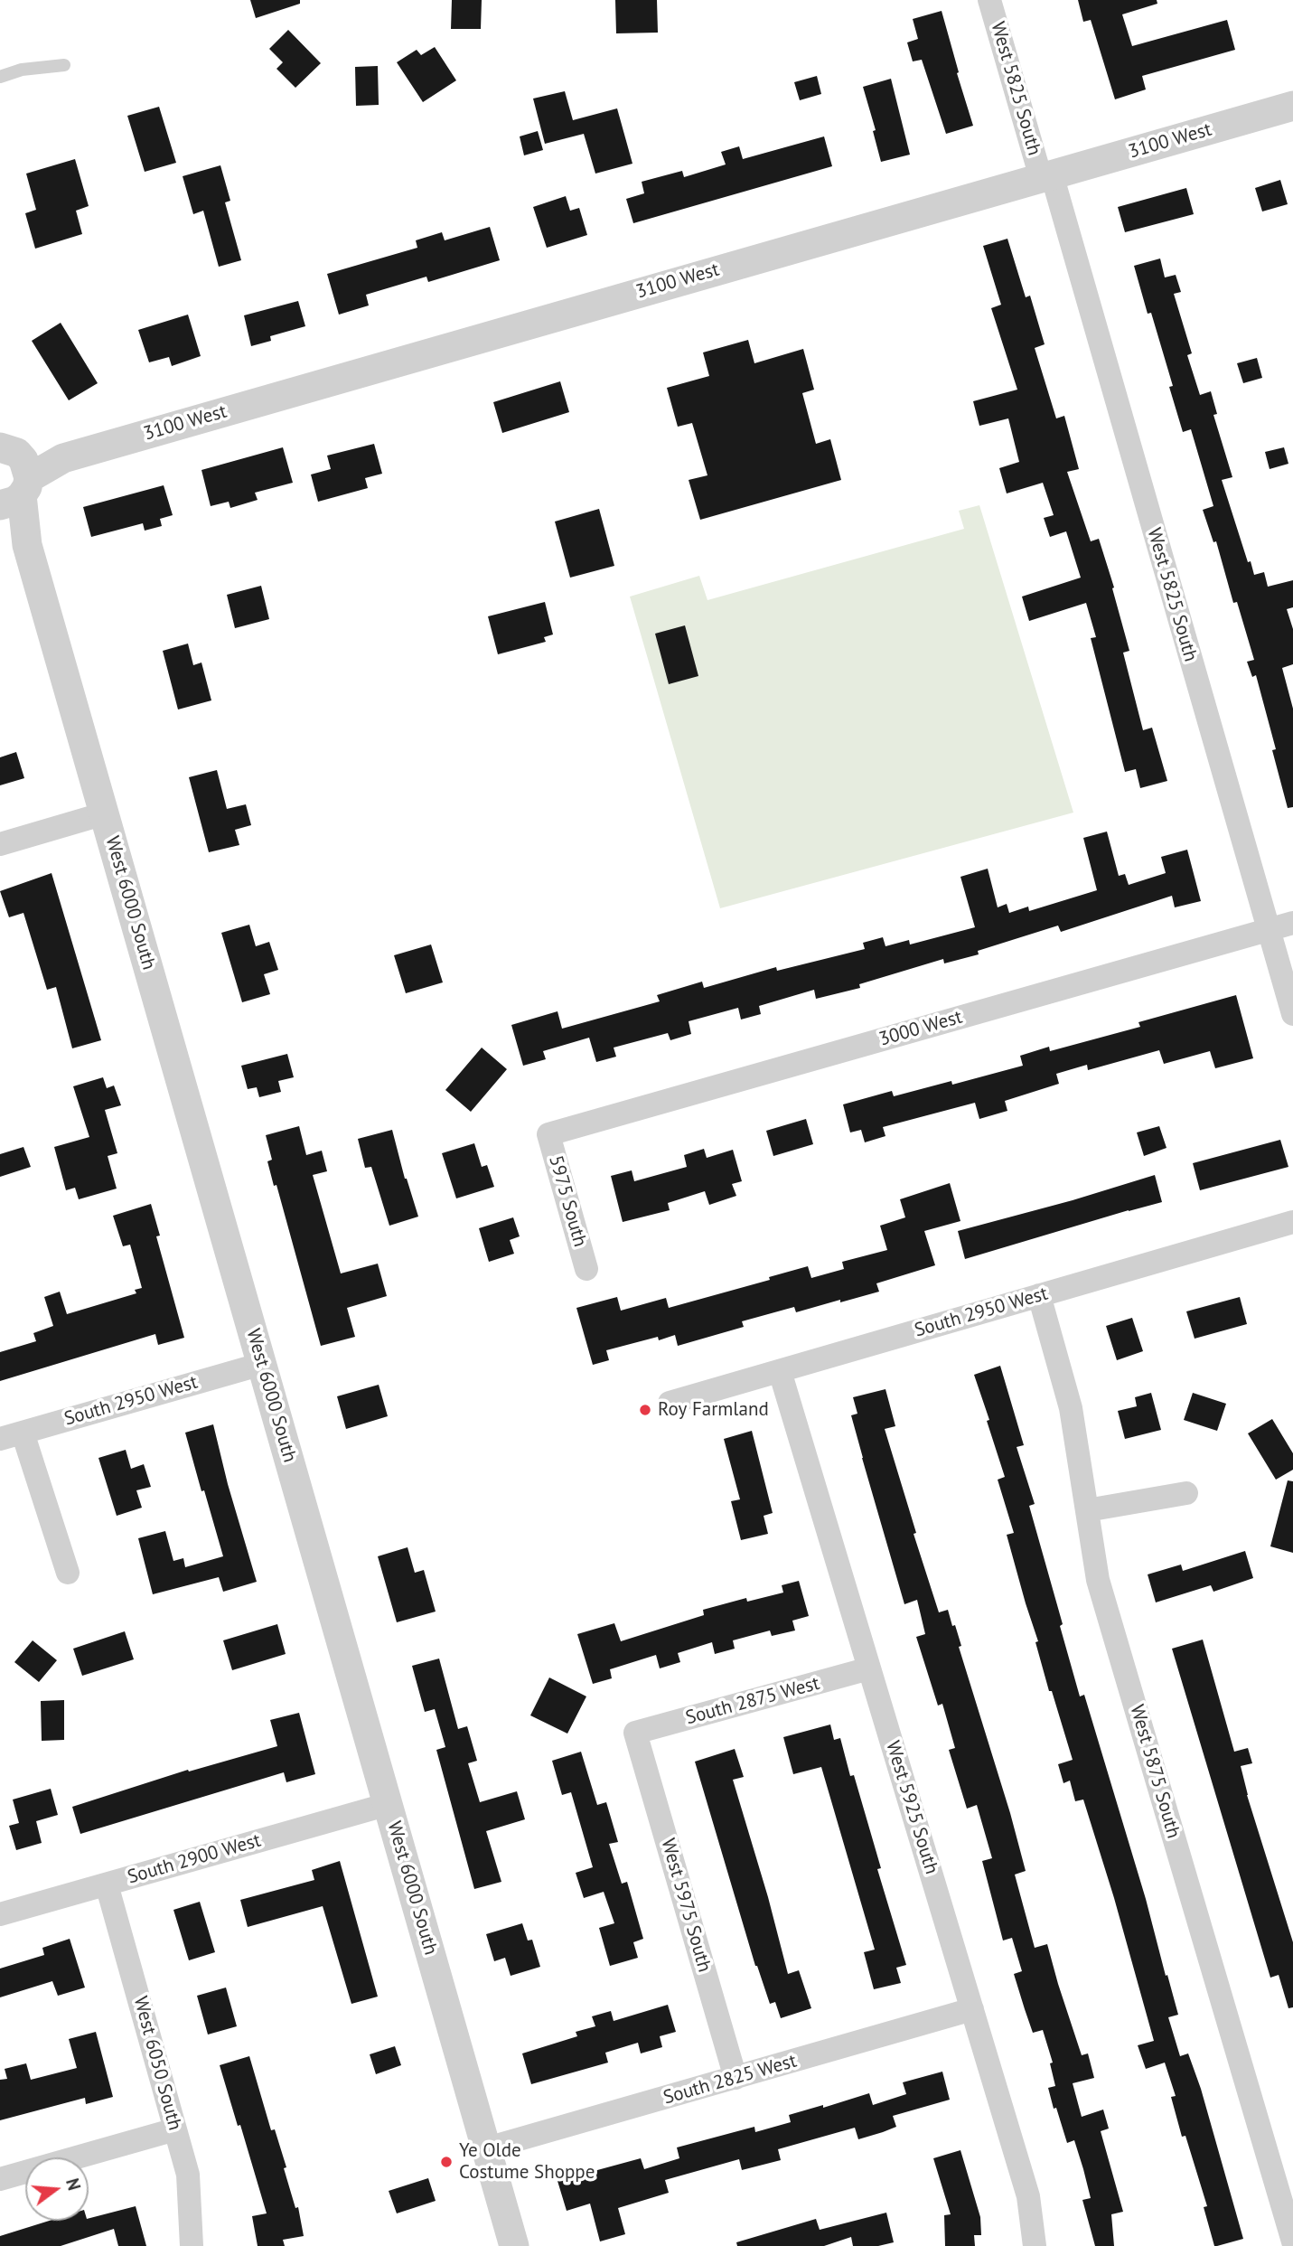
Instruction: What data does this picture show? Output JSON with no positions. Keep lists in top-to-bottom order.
{
  "streets": {
    "street": [
      "West 5825 South",
      "3100 West",
      "West 6000 South",
      "3000 West",
      "5975 South",
      "South 2950 West",
      "South 2875 West",
      "West 5875 South",
      "West 5925 South",
      "South 2900 West",
      "West 5975 South",
      "West 6050 South",
      "South 2825 West"
    ]
  },
  "crossings": [
    ["West 5825 South", "3100 West"],
    ["West 5825 South", "3000 West"],
    ["3100 West", "West 6000 South"],
    ["West 6000 South", "South 2950 West"],
    ["West 6000 South", "South 2900 West"],
    ["West 6000 South", "South 2825 West"],
    ["3000 West", "5975 South"],
    ["South 2950 West", "West 5875 South"],
    ["South 2950 West", "West 5925 South"],
    ["South 2875 West", "West 5925 South"],
    ["South 2875 West", "West 5975 South"],
    ["West 5925 South", "South 2825 West"],
    ["South 2900 West", "West 6050 South"],
    ["West 5975 South", "South 2825 West"]
  ],
  "places": ["Roy Farmland", "Ye Olde Costume Shoppe"],
  "north": "right"
}
